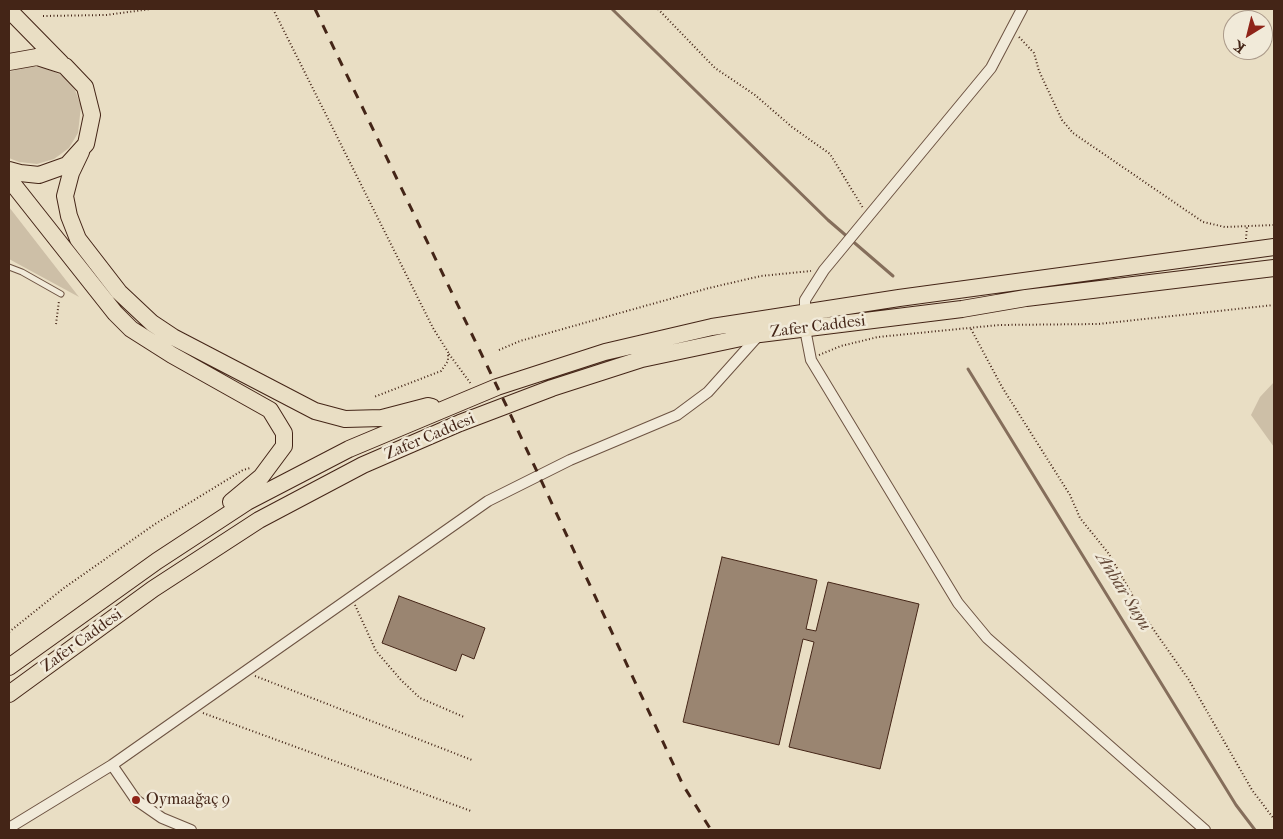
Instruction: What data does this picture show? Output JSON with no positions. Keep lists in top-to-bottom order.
{
  "streets": {
    "main road": ["Zafer Caddesi"]
  },
  "water": ["Anbar Suyu"],
  "places": ["Oymaağaç 9"],
  "north": "bottom left"
}
